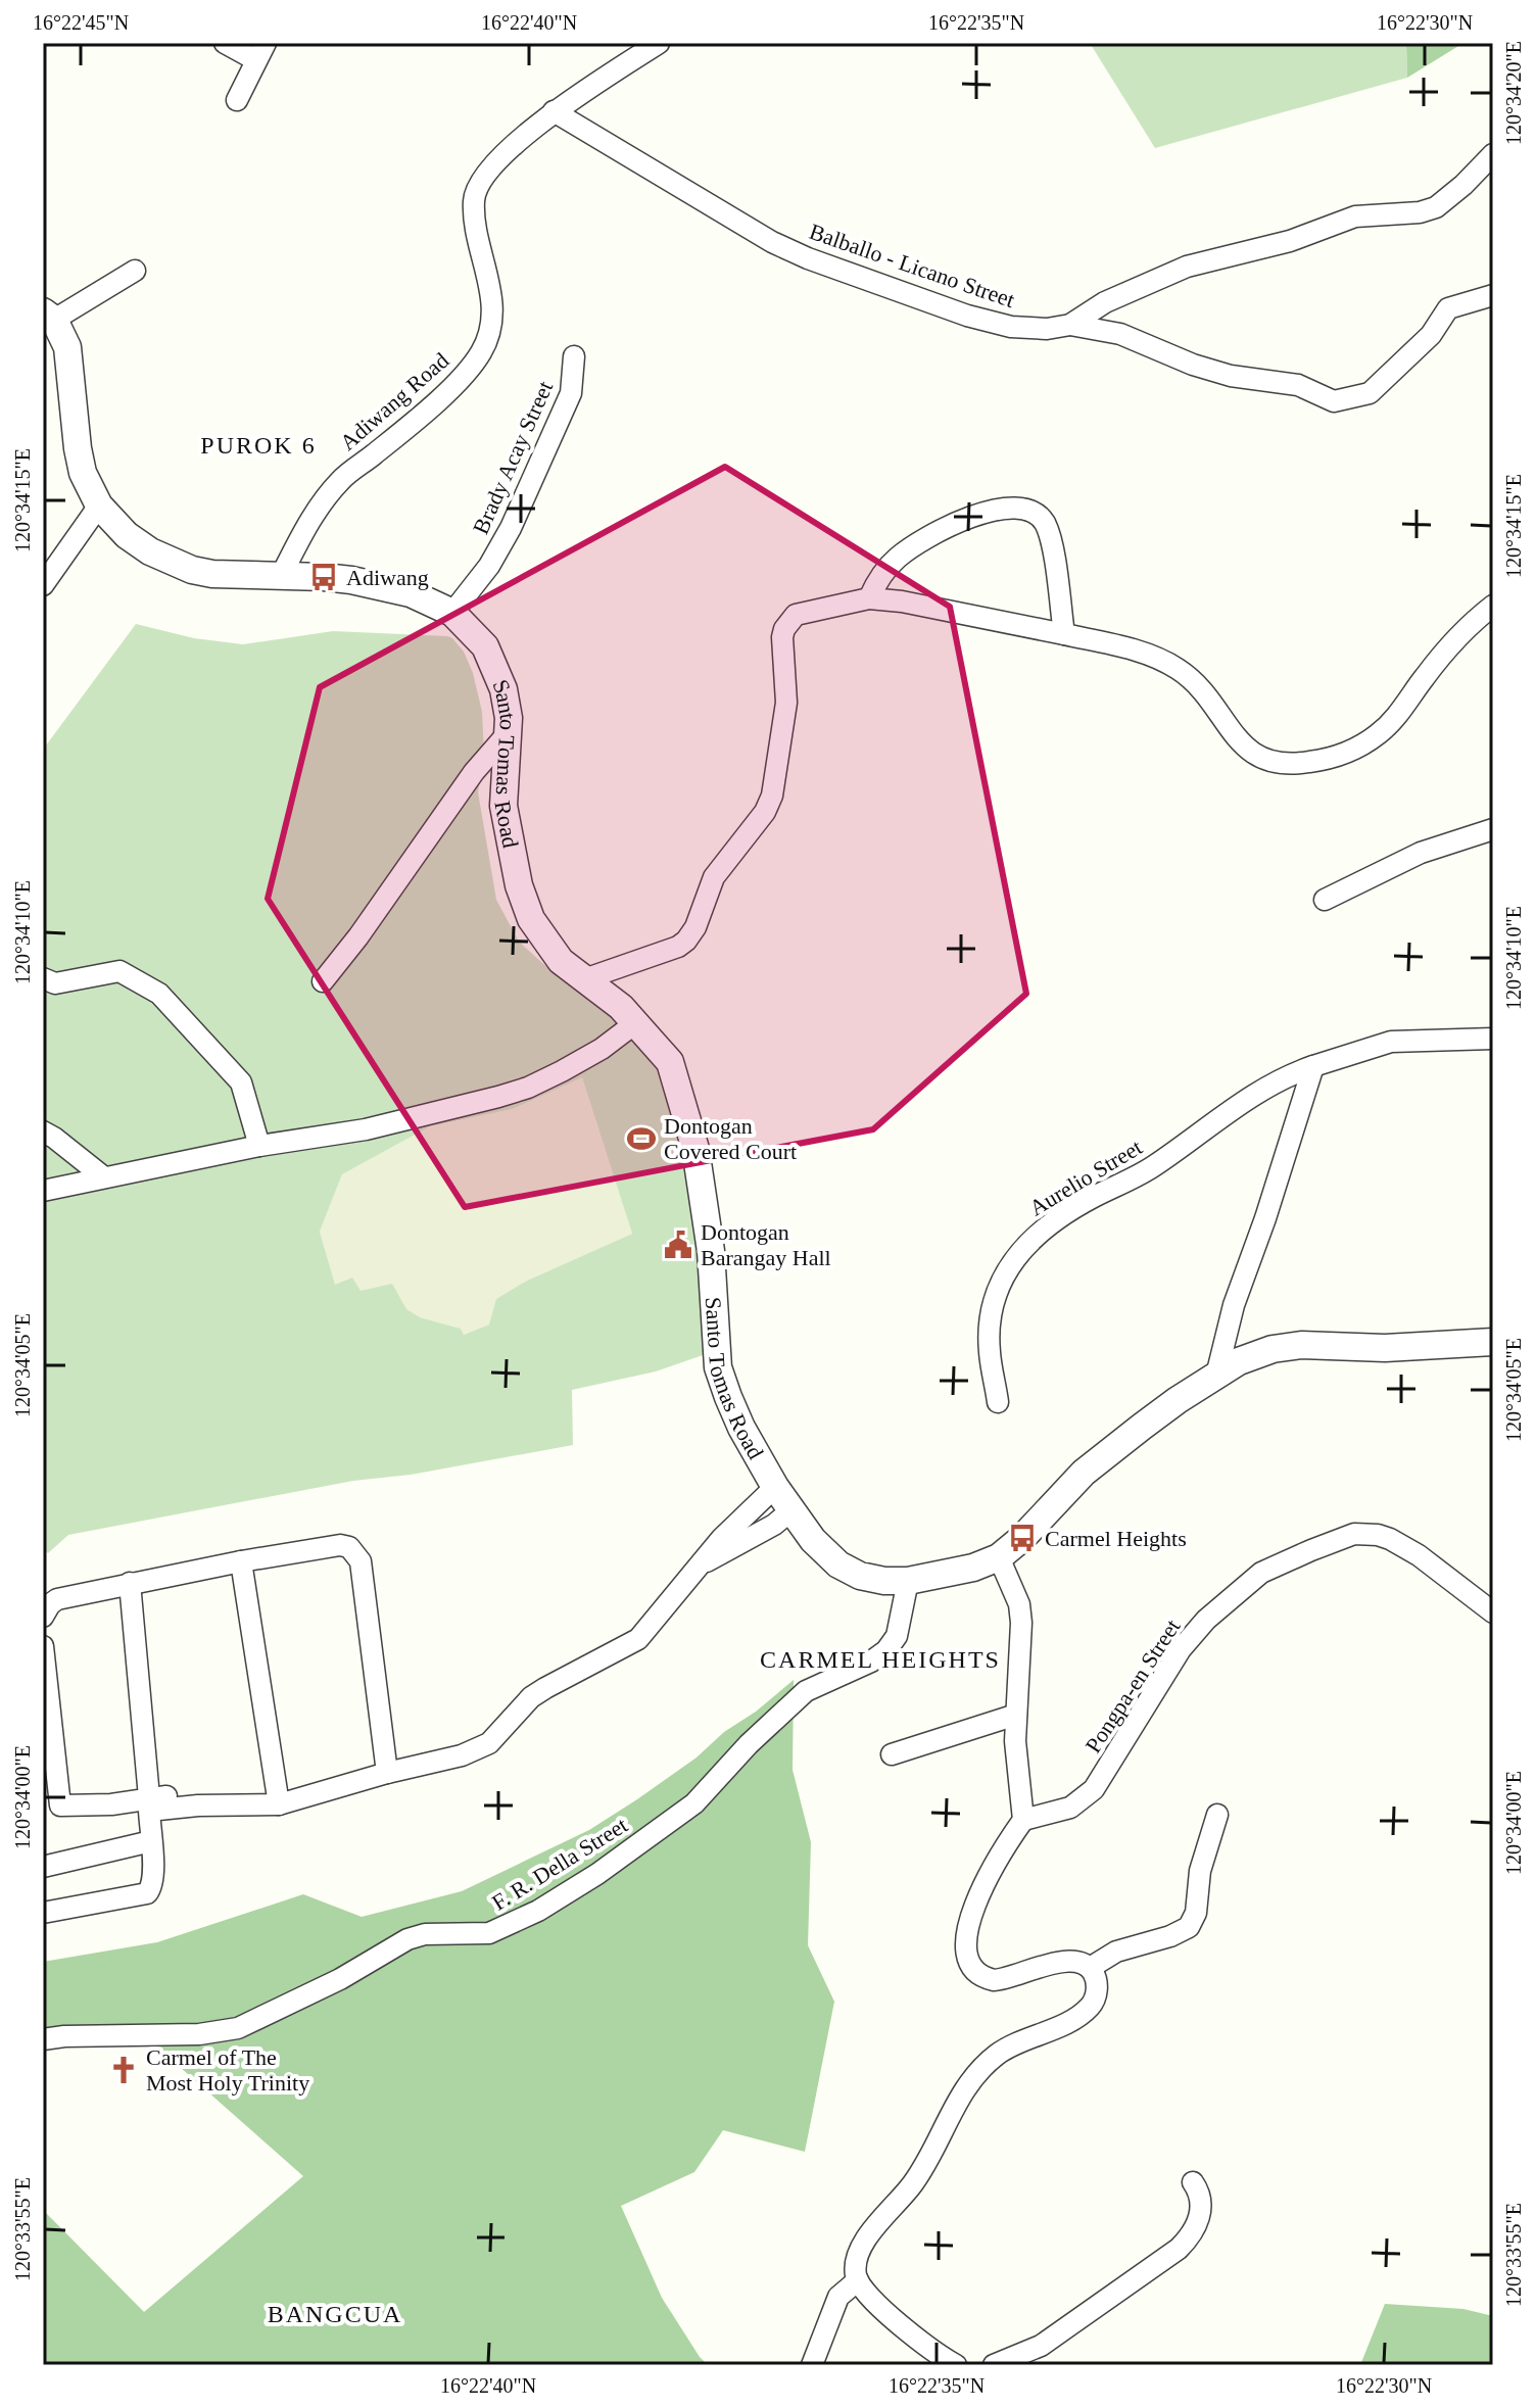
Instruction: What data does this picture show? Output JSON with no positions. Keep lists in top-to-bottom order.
{
  "streets": {
    "street": [
      "Balballo - Licano Street",
      "Adiwang Road",
      "Brady Acay Street",
      "Santo Tomas Road",
      "Aurelio Street",
      "Pongpa-en Street",
      "F. R. Della Street"
    ]
  },
  "crossings": [
    ["Balballo - Licano Street", "Adiwang Road"],
    ["Adiwang Road", "Santo Tomas Road"],
    ["Brady Acay Street", "Santo Tomas Road"],
    ["Santo Tomas Road", "F. R. Della Street"]
  ],
  "districts": ["PUROK 6", "CARMEL HEIGHTS", "BANGCUA"],
  "places": {
    "bus stop": ["Adiwang", "Carmel Heights"],
    "sports": ["Dontogan Covered Court"],
    "public building": ["Dontogan Barangay Hall"],
    "church": ["Carmel of The Most Holy Trinity"]
  },
  "coordinates": [
    "16°22'45\"N",
    "16°22'40\"N",
    "16°22'35\"N",
    "16°22'30\"N",
    "120°34'20\"E",
    "120°34'15\"E",
    "120°34'10\"E",
    "120°34'05\"E",
    "120°34'00\"E",
    "120°33'55\"E"
  ]
}
